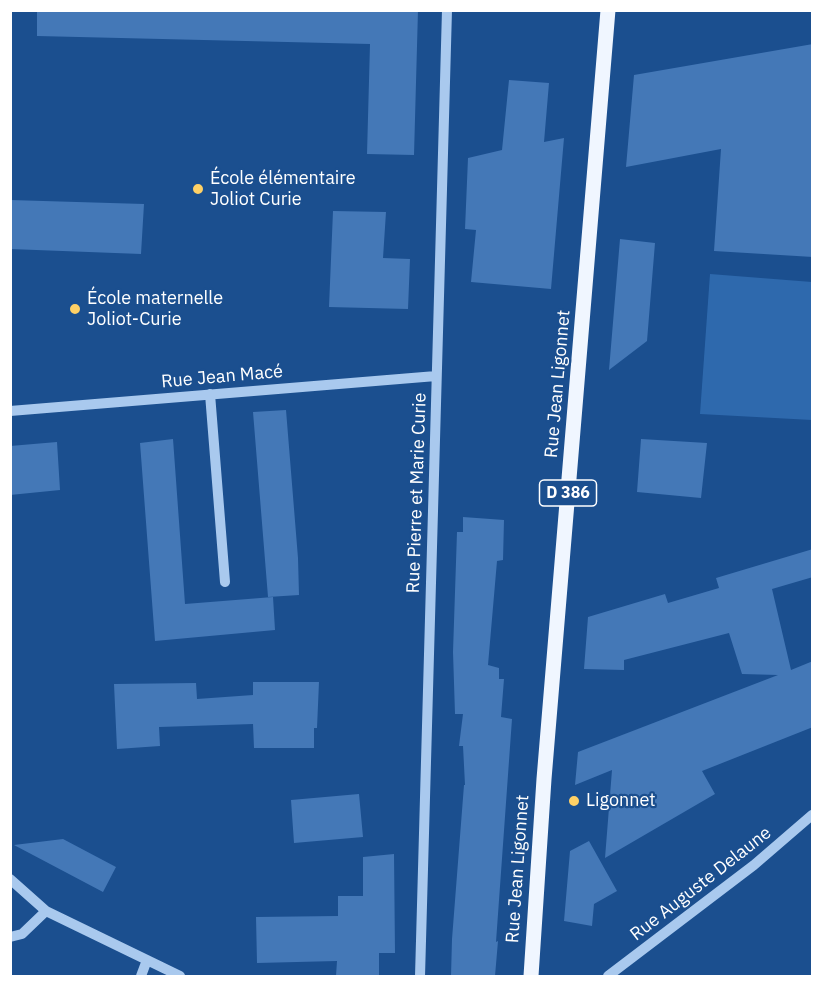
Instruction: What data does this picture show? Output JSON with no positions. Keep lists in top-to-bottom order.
{
  "streets": {
    "main road": ["Rue Jean Ligonnet", "D 386"],
    "street": ["Rue Jean Macé", "Rue Pierre et Marie Curie", "Rue Auguste Delaune"]
  },
  "crossings": [
    ["Rue Jean Macé", "Rue Pierre et Marie Curie"]
  ],
  "places": ["École élémentaire Joliot Curie", "École maternelle Joliot-Curie", "Ligonnet"]
}
